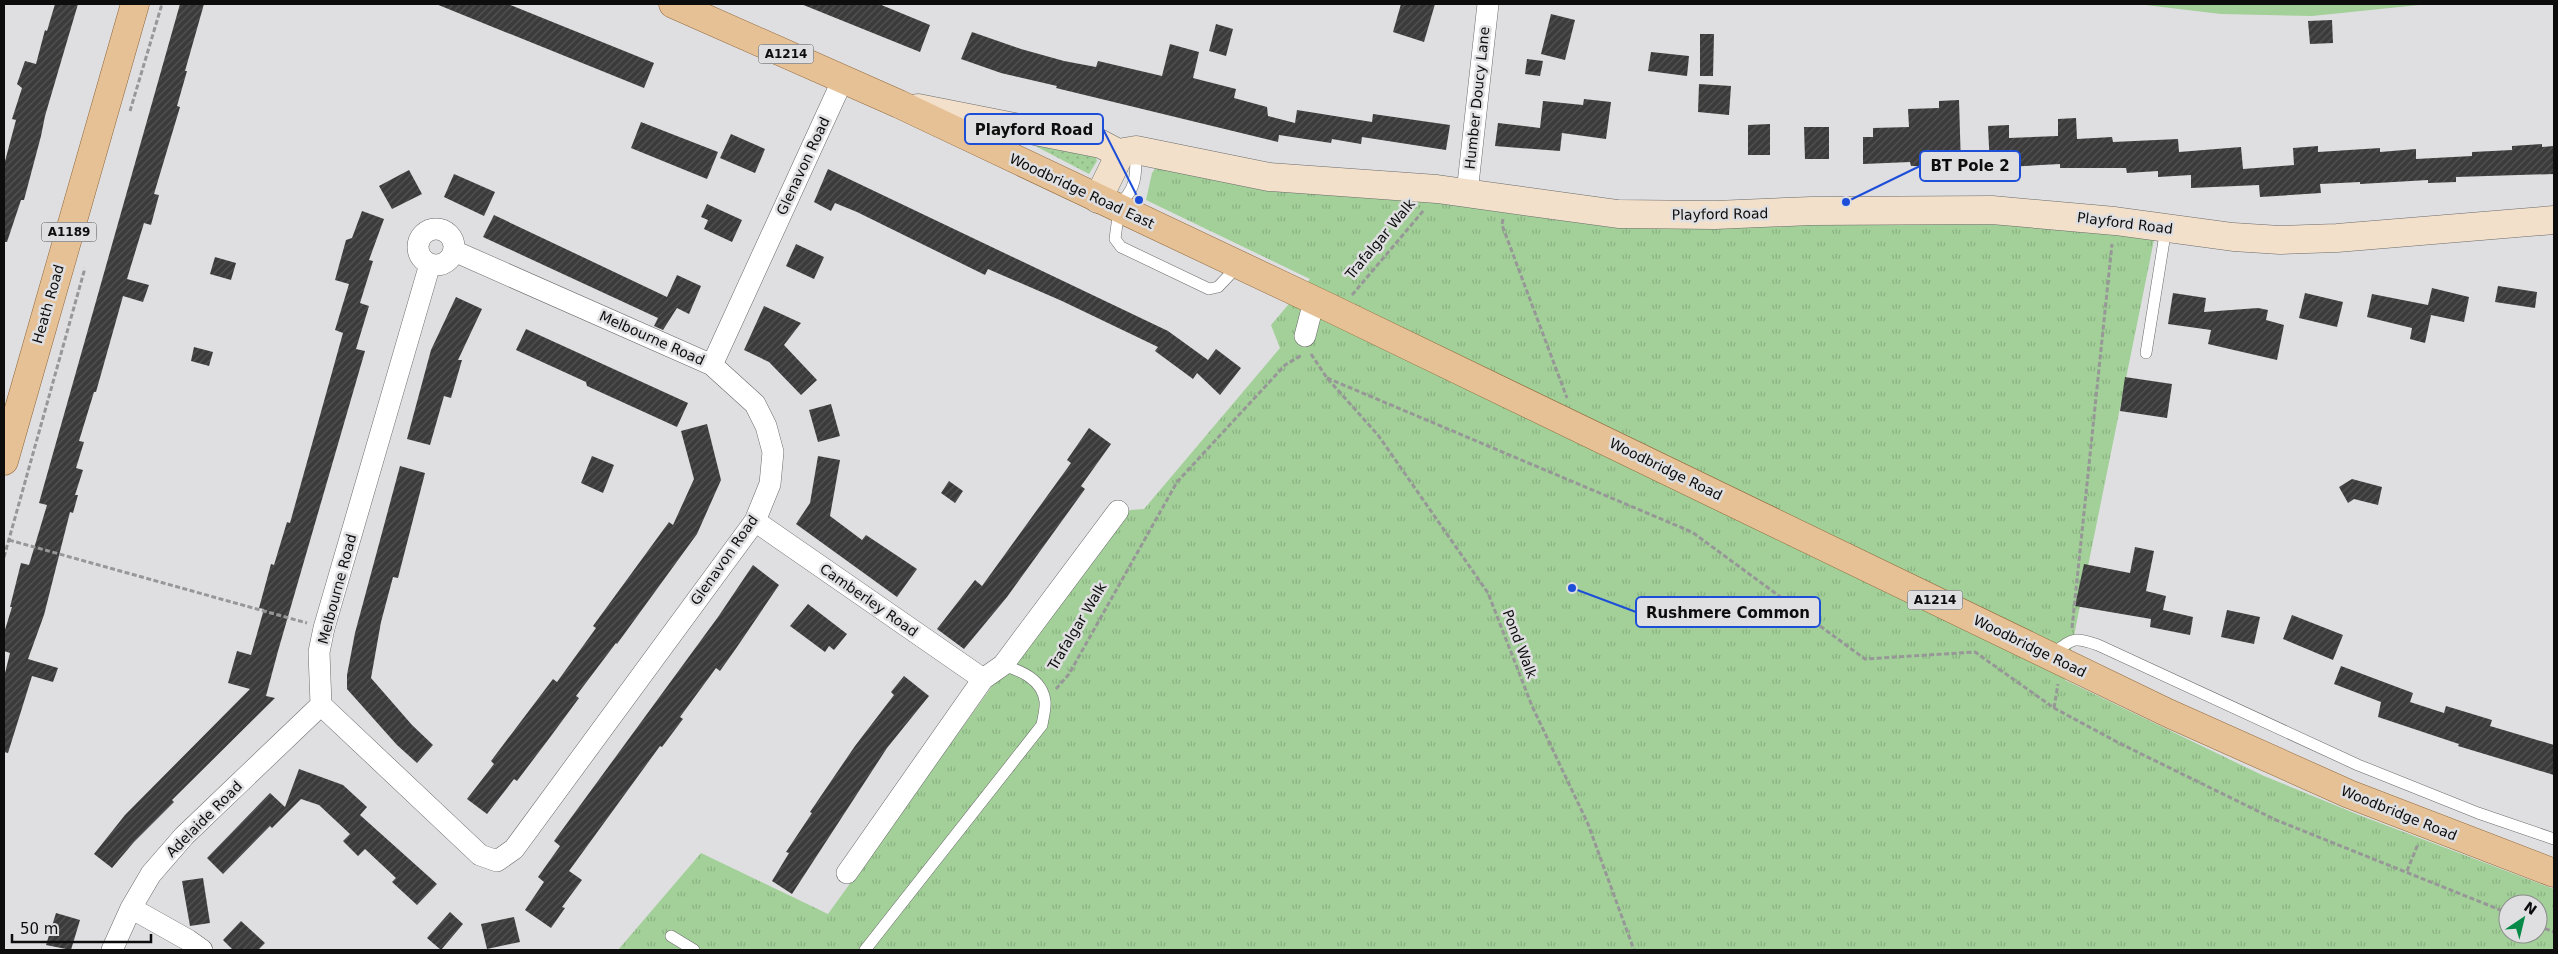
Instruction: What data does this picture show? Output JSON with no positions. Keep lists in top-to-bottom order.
{
  "streets": {
    "main road": [
      "A1214",
      "Woodbridge Road East",
      "A1189",
      "Heath Road",
      "Woodbridge Road"
    ],
    "street": [
      "Humber Doucy Lane",
      "Glenavon Road",
      "Playford Road",
      "Melbourne Road",
      "Camberley Road",
      "Adelaide Road"
    ],
    "path": ["Trafalgar Walk", "Pond Walk"]
  },
  "crossings": [
    ["Humber Doucy Lane", "Playford Road"],
    ["Glenavon Road", "Woodbridge Road East"],
    ["Glenavon Road", "Melbourne Road"],
    ["Glenavon Road", "Camberley Road"],
    ["Glenavon Road", "Adelaide Road"],
    ["Woodbridge Road East", "Playford Road"],
    ["Woodbridge Road East", "Trafalgar Walk"],
    ["Woodbridge Road East", "Woodbridge Road"],
    ["Trafalgar Walk", "Woodbridge Road"],
    ["Melbourne Road", "Adelaide Road"]
  ],
  "places": ["Playford Road", "BT Pole 2", "Rushmere Common"],
  "scale_bar": "50 m",
  "north": "top right"
}
